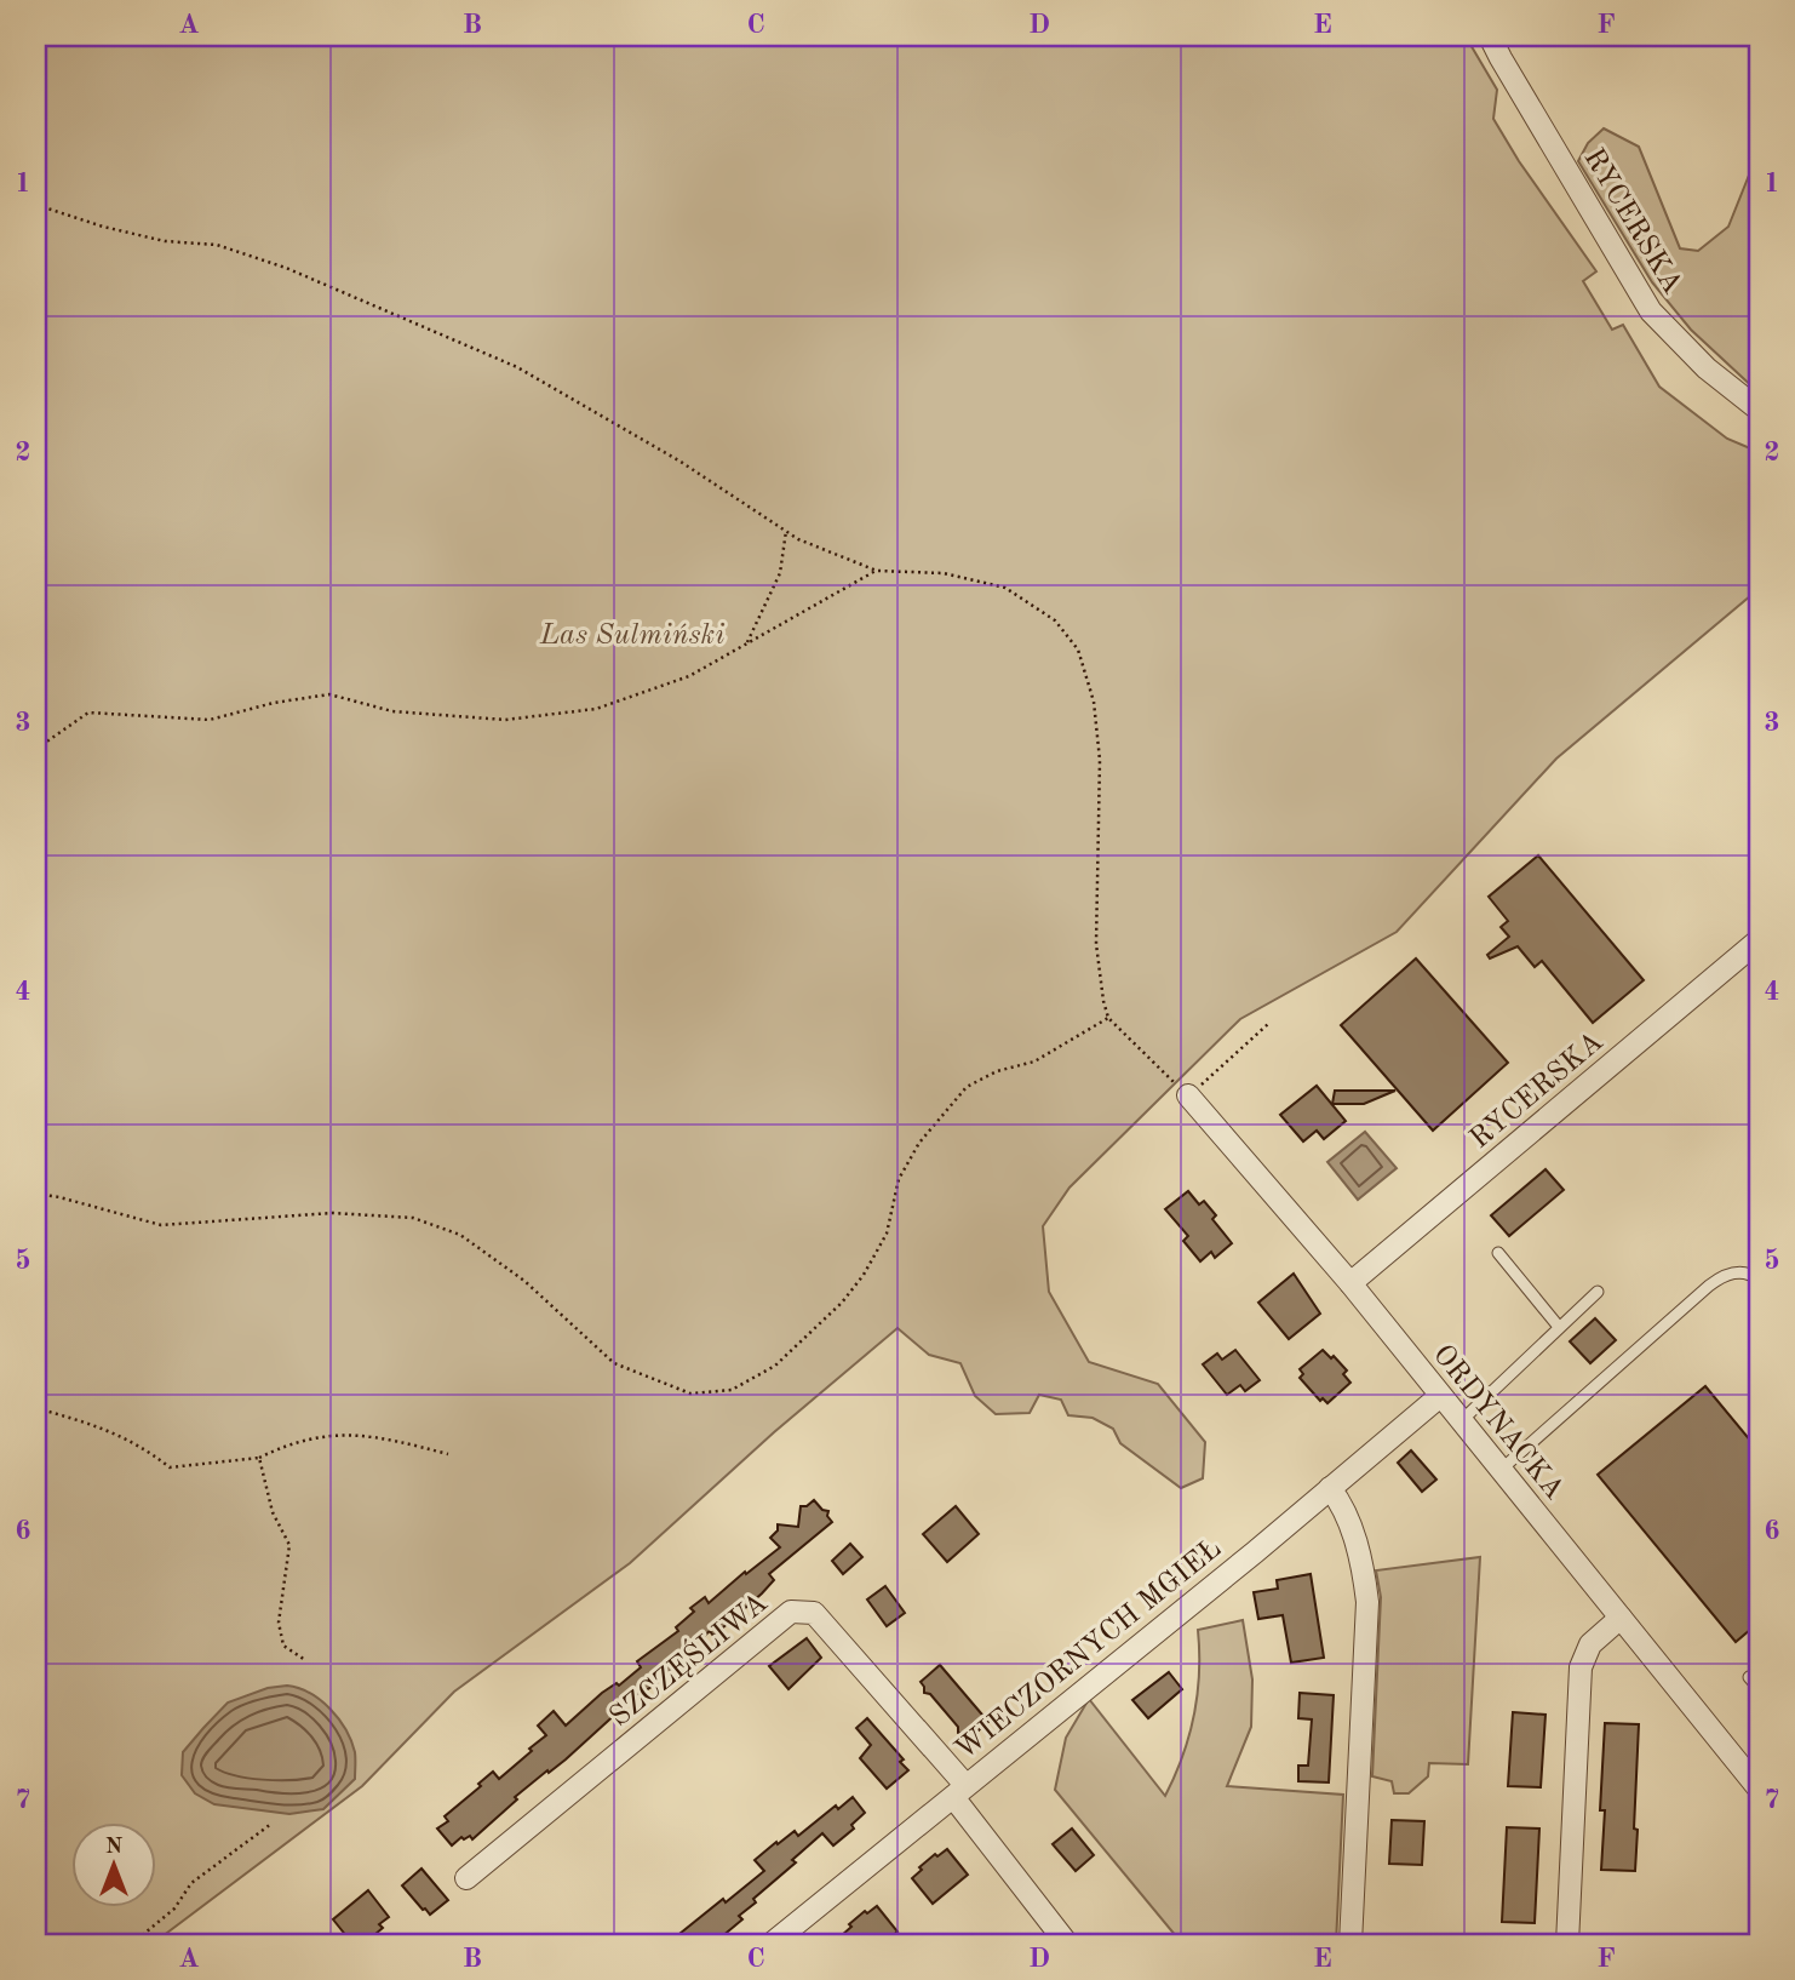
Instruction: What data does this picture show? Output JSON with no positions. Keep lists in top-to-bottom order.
{
  "streets": {
    "street": [
      "RYCERSKA",
      "ORDYNACKA",
      "WIECZORNYCH MGIEŁ",
      "SZCZĘŚLIWA"
    ]
  },
  "crossings": [
    ["RYCERSKA", "ORDYNACKA"],
    ["ORDYNACKA", "WIECZORNYCH MGIEŁ"],
    ["WIECZORNYCH MGIEŁ", "SZCZĘŚLIWA"]
  ],
  "parks": ["Las Sulmiński"],
  "north": "top",
  "grid": {
    "columns": [
      "A",
      "B",
      "C",
      "D",
      "E",
      "F"
    ],
    "rows": [
      "1",
      "2",
      "3",
      "4",
      "5",
      "6",
      "7"
    ]
  }
}
